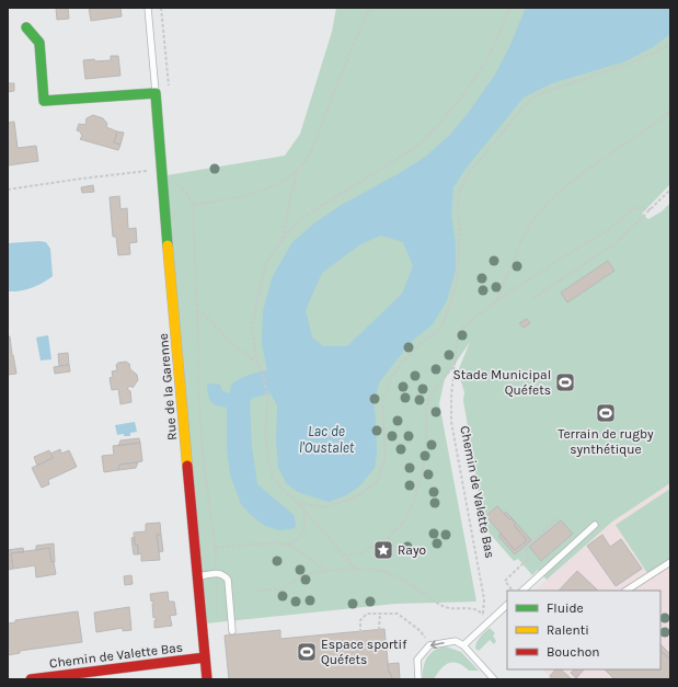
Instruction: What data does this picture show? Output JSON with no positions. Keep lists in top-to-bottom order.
{
  "streets": {
    "street": ["Rue de la Garenne", "Chemin de Valette Bas"]
  },
  "crossings": [
    ["Rue de la Garenne", "Chemin de Valette Bas"]
  ],
  "water": ["Lac de l'Oustalet"],
  "places": {
    "sports": ["Stade Municipal Quéfets", "Terrain de rugby synthétique", "Espace sportif Quéfets"],
    "place": ["Rayo"]
  },
  "legend": ["Fluide", "Ralenti", "Bouchon"]
}
